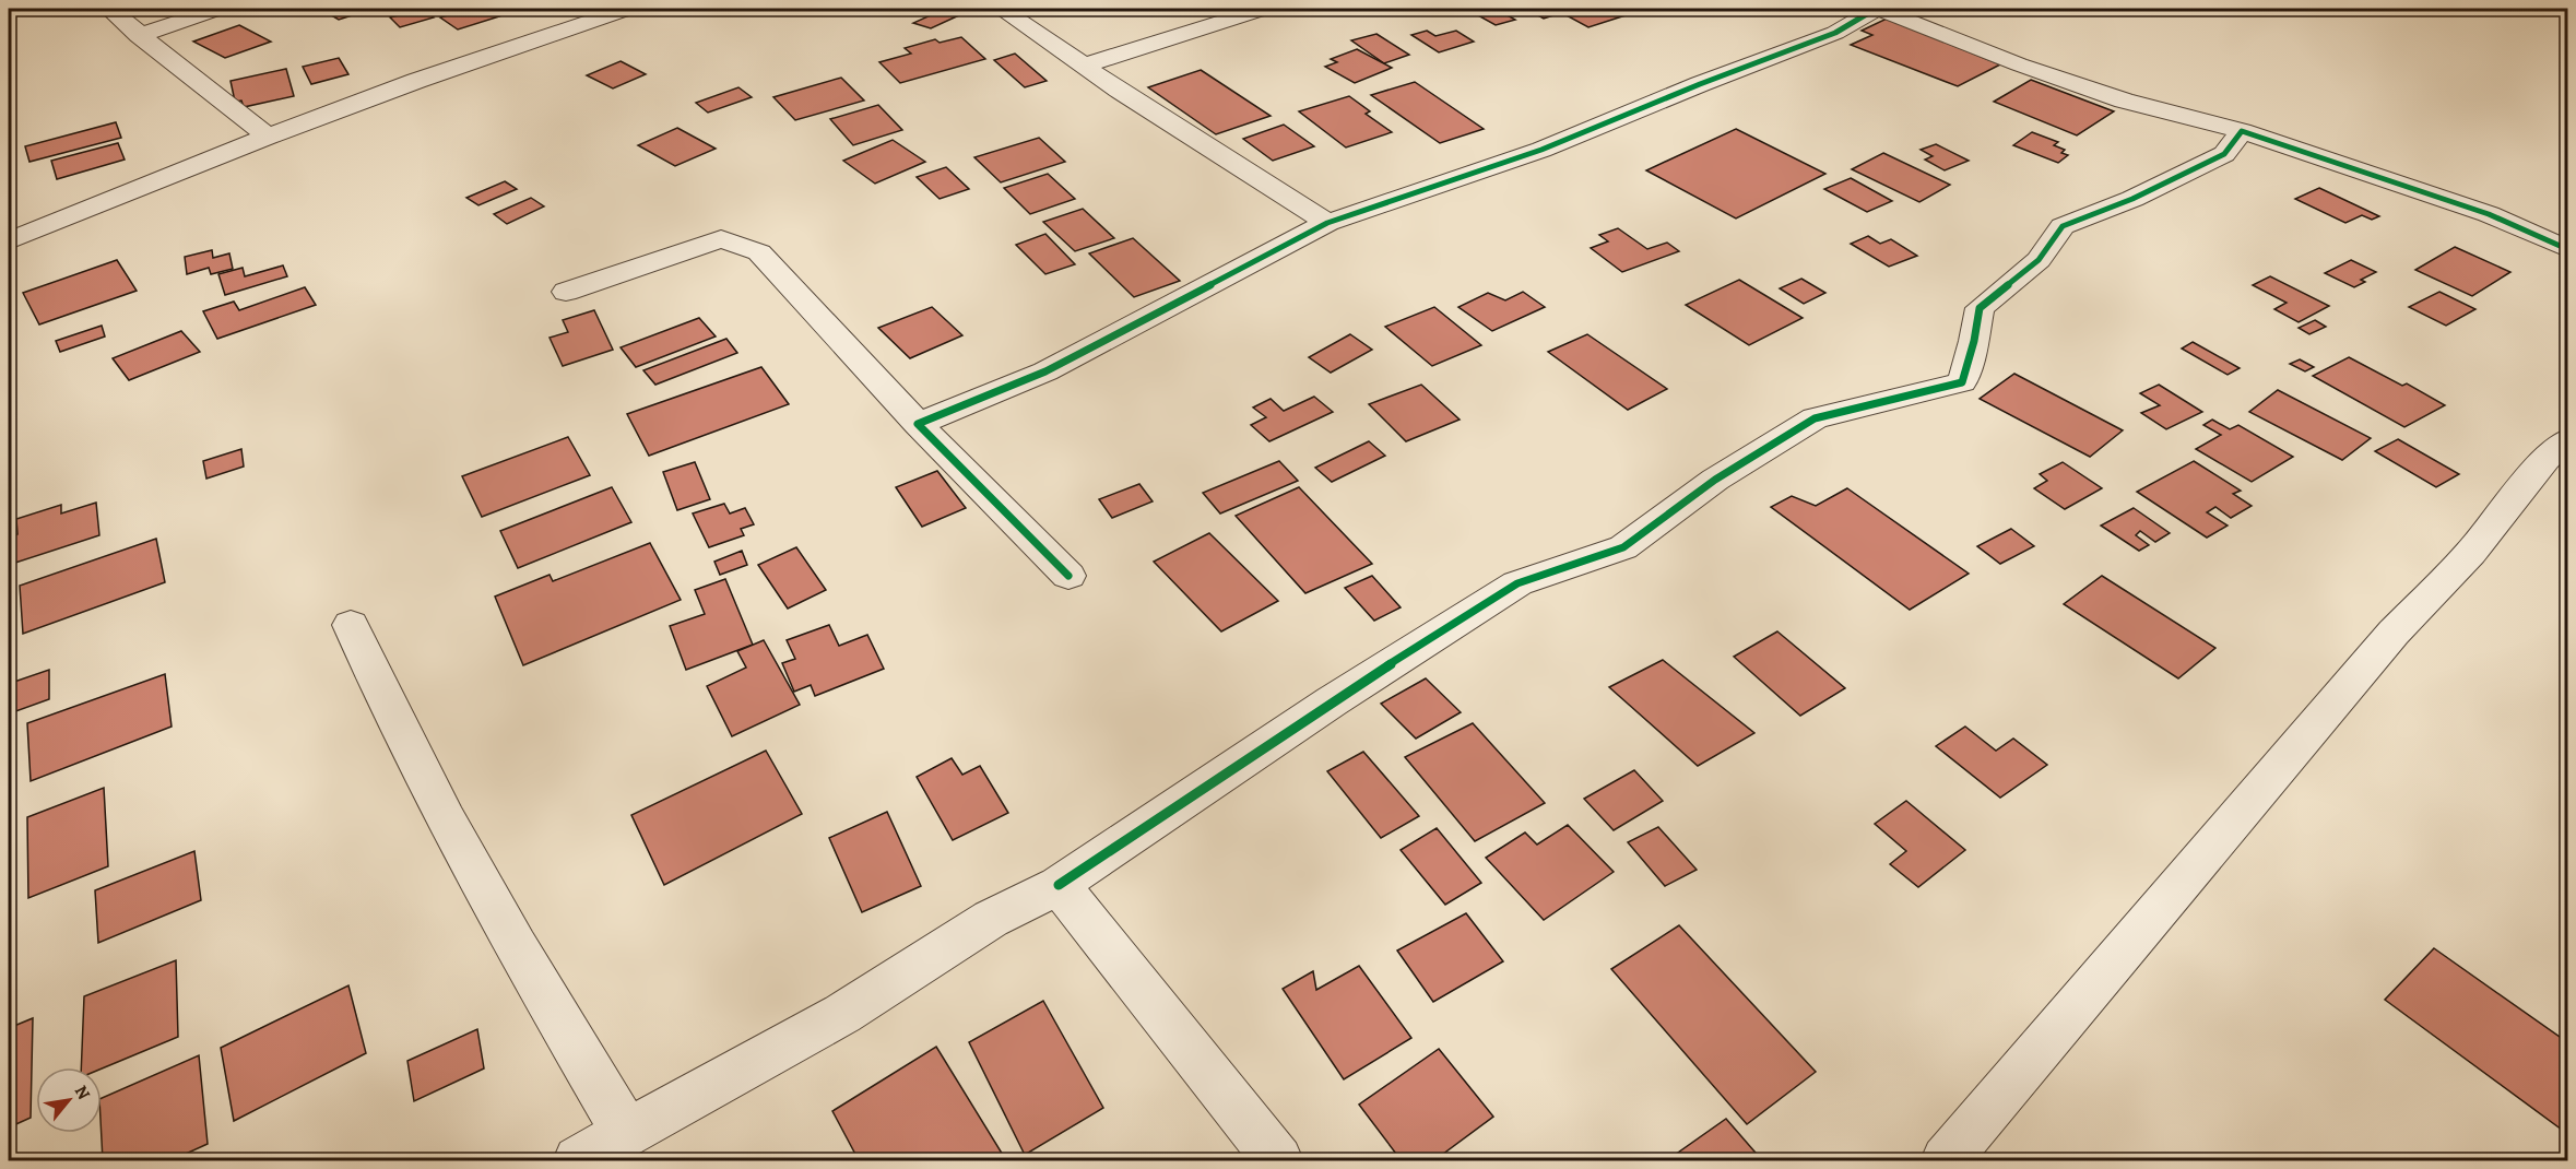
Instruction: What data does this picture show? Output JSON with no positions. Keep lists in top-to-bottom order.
{
  "north": "top right"
}
